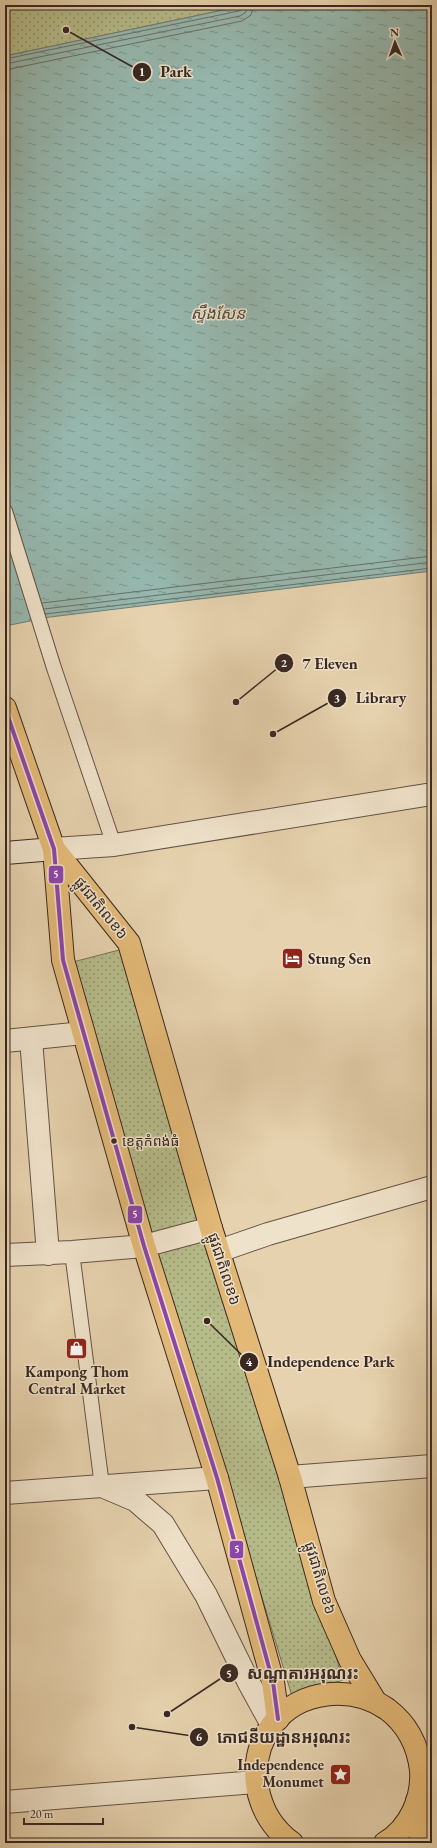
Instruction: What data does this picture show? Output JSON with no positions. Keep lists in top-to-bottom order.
{
  "streets": {
    "main road": ["ផ្លូវជាតិលេខ៦"]
  },
  "water": ["ស្ទឹងសែន"],
  "places": {
    "other": [
      "Park",
      "7 Eleven",
      "Library",
      "ខេត្តកំពង់ធំ",
      "Independence Park",
      "សណ្ឋាគារអរុណរះ",
      "ភោជនីយដ្ឋានអរុណរះ"
    ],
    "hotel": ["Stung Sen"],
    "shop": ["Kampong Thom Central Market"],
    "place": ["Independence Monumet"]
  },
  "lines": ["transit line 5"],
  "scale_bar": "20 m",
  "north": "top"
}
